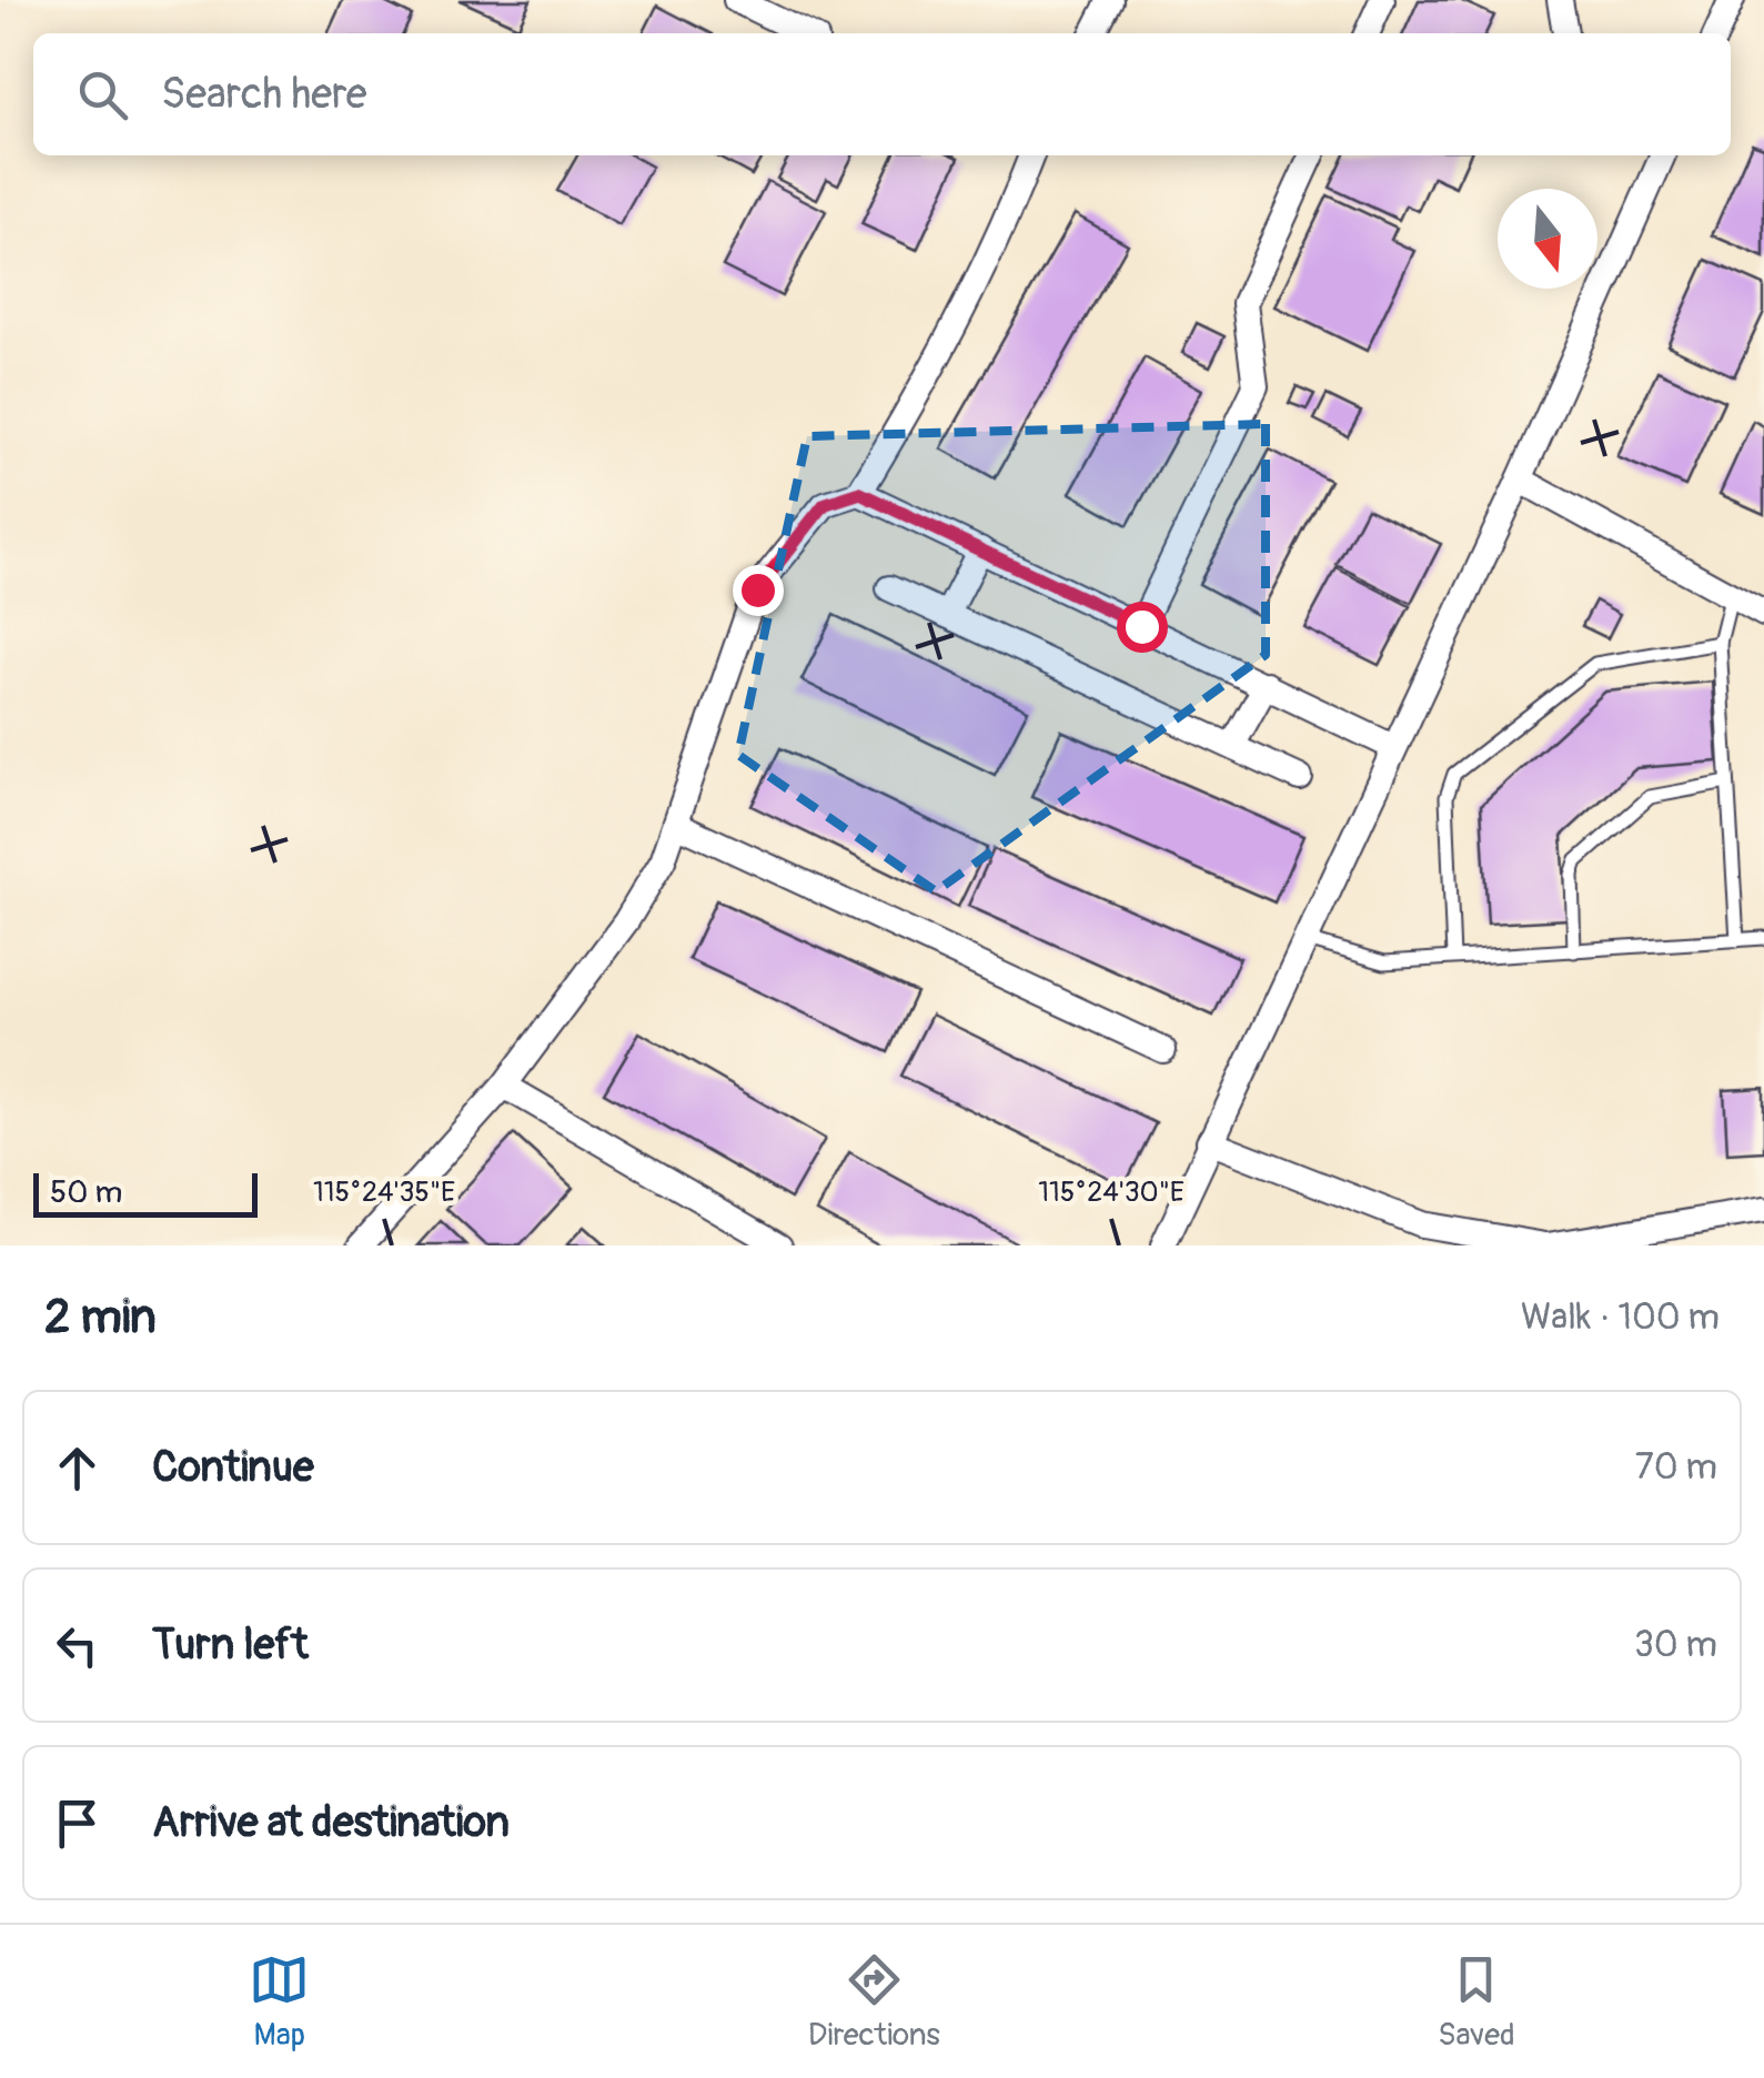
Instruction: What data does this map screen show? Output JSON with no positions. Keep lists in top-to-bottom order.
{
  "scale_bar": "50 m",
  "north": "bottom",
  "page": {
    "search": "Search here",
    "scale": "50 m",
    "heading": ["2 min", "Walk · 100 m"],
    "list": [
      ["Continue", "70 m"],
      ["Turn left", "30 m"],
      "Arrive at destination"
    ],
    "nav": ["Map", "Directions", "Saved"]
  },
  "coordinates": ["115°24'35\"E", "115°24'30\"E"]
}
